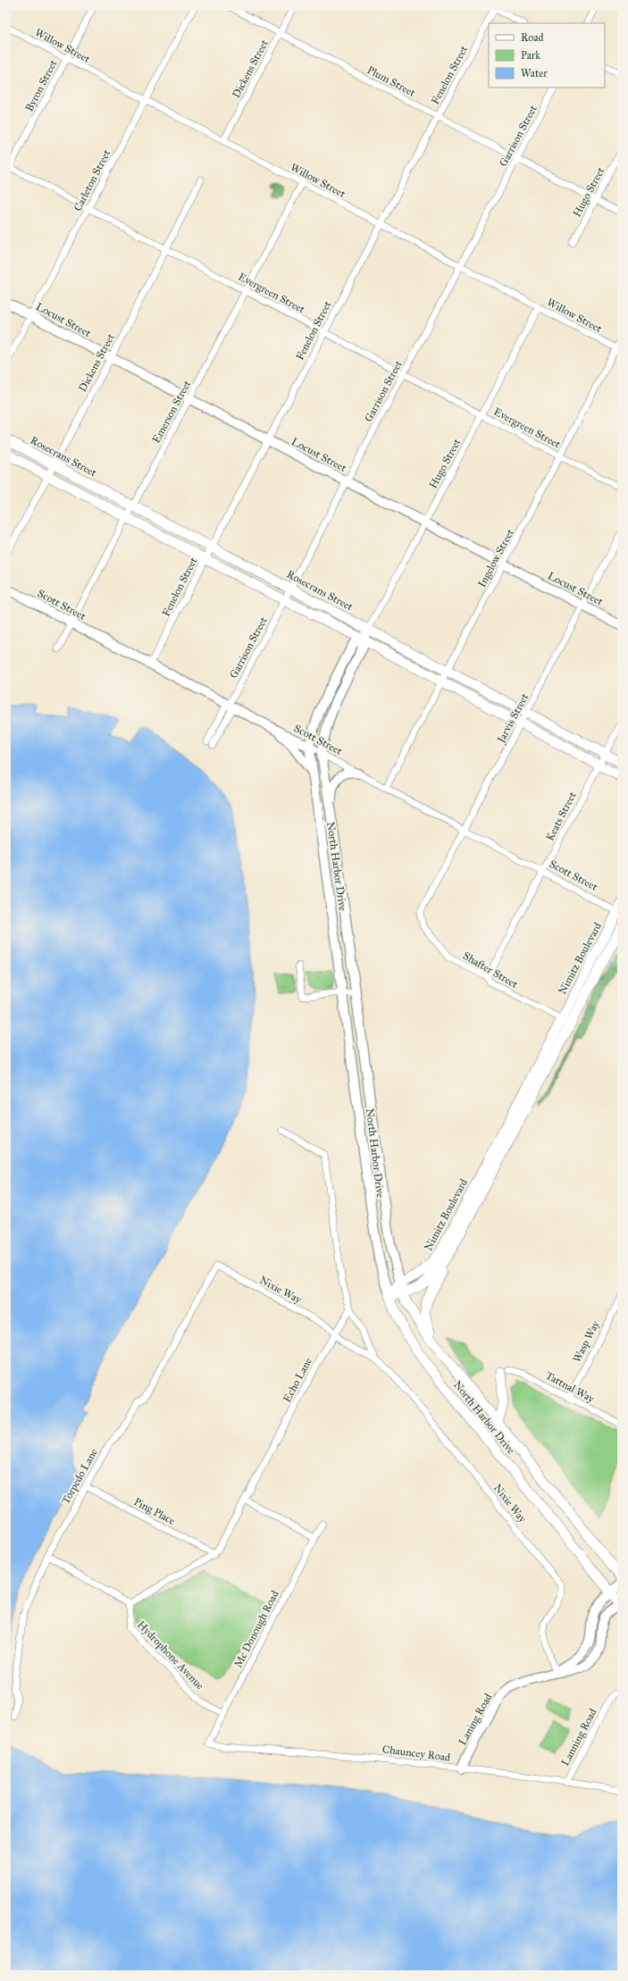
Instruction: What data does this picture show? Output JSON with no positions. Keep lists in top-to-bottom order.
{
  "streets": {
    "main road": [
      "Locust Street",
      "Rosecrans Street",
      "Scott Street",
      "North Harbor Drive",
      "Nimitz Boulevard",
      "Laning Road"
    ],
    "street": [
      "Willow Street",
      "Dickens Street",
      "Fenelon Street",
      "Plum Street",
      "Byron Street",
      "Garrison Street",
      "Carleton Street",
      "Hugo Street",
      "Evergreen Street",
      "Emerson Street",
      "Ingelow Street",
      "Jarvis Street",
      "Keats Street",
      "Shafter Street",
      "Nixie Way",
      "Wasp Way",
      "Echo Lane",
      "Tattnal Way",
      "Torpedo Lane",
      "Ping Place",
      "Mc Donough Road",
      "Hydrophone Avenue",
      "Lanning Road",
      "Chauncey Road"
    ]
  },
  "crossings": [
    ["Willow Street", "Dickens Street"],
    ["Willow Street", "Fenelon Street"],
    ["Willow Street", "Byron Street"],
    ["Willow Street", "Garrison Street"],
    ["Willow Street", "Carleton Street"],
    ["Willow Street", "Hugo Street"],
    ["Willow Street", "Emerson Street"],
    ["Willow Street", "Ingelow Street"],
    ["Dickens Street", "Plum Street"],
    ["Dickens Street", "Evergreen Street"],
    ["Dickens Street", "Locust Street"],
    ["Dickens Street", "Rosecrans Street"],
    ["Fenelon Street", "Plum Street"],
    ["Fenelon Street", "Evergreen Street"],
    ["Fenelon Street", "Locust Street"],
    ["Fenelon Street", "Rosecrans Street"],
    ["Fenelon Street", "Scott Street"],
    ["Plum Street", "Garrison Street"],
    ["Plum Street", "Hugo Street"],
    ["Byron Street", "Evergreen Street"],
    ["Garrison Street", "Evergreen Street"],
    ["Garrison Street", "Locust Street"],
    ["Garrison Street", "Rosecrans Street"],
    ["Garrison Street", "Scott Street"],
    ["Carleton Street", "Evergreen Street"],
    ["Carleton Street", "Locust Street"],
    ["Hugo Street", "Evergreen Street"],
    ["Hugo Street", "Locust Street"],
    ["Hugo Street", "Rosecrans Street"],
    ["Hugo Street", "North Harbor Drive"],
    ["Evergreen Street", "Emerson Street"],
    ["Evergreen Street", "Ingelow Street"],
    ["Locust Street", "Emerson Street"],
    ["Locust Street", "Ingelow Street"],
    ["Locust Street", "Jarvis Street"],
    ["Emerson Street", "Rosecrans Street"],
    ["Emerson Street", "Scott Street"],
    ["Rosecrans Street", "Ingelow Street"],
    ["Rosecrans Street", "Jarvis Street"],
    ["Rosecrans Street", "Keats Street"],
    ["Rosecrans Street", "North Harbor Drive"],
    ["Ingelow Street", "Scott Street"],
    ["Scott Street", "Jarvis Street"],
    ["Scott Street", "Keats Street"],
    ["Scott Street", "North Harbor Drive"],
    ["Scott Street", "Nimitz Boulevard"],
    ["Jarvis Street", "Shafter Street"],
    ["Keats Street", "Shafter Street"],
    ["North Harbor Drive", "Nimitz Boulevard"],
    ["North Harbor Drive", "Laning Road"],
    ["Nimitz Boulevard", "Shafter Street"],
    ["Nixie Way", "Echo Lane"],
    ["Nixie Way", "Torpedo Lane"],
    ["Nixie Way", "Laning Road"],
    ["Wasp Way", "Tattnal Way"],
    ["Echo Lane", "Ping Place"],
    ["Echo Lane", "Hydrophone Avenue"],
    ["Torpedo Lane", "Ping Place"],
    ["Mc Donough Road", "Hydrophone Avenue"],
    ["Mc Donough Road", "Chauncey Road"],
    ["Laning Road", "Chauncey Road"],
    ["Lanning Road", "Chauncey Road"]
  ],
  "legend": ["Road", "Park", "Water"]
}
